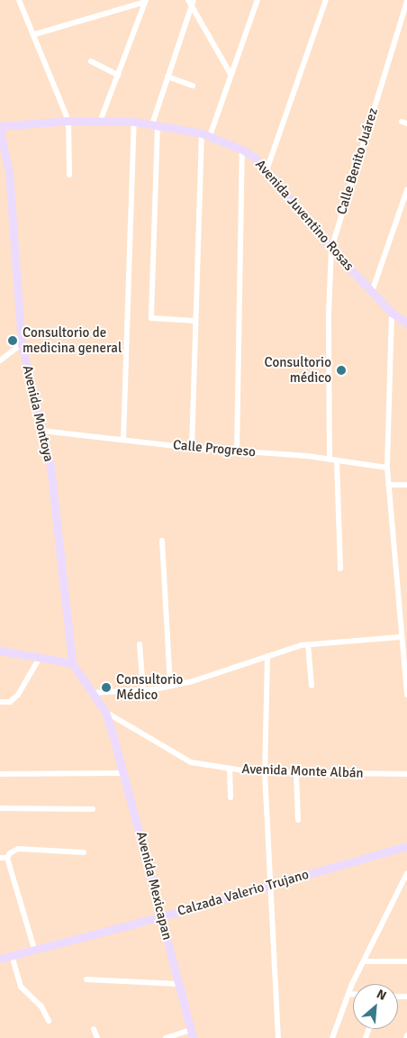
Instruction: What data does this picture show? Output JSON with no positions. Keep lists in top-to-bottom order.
{
  "streets": {
    "main road": [
      "Avenida Juventino Rosas",
      "Avenida Montoya",
      "Avenida Mexicapan",
      "Calzada Valerio Trujano"
    ],
    "street": ["Calle Benito Juárez", "Calle Progreso", "Avenida Monte Albán"]
  },
  "crossings": [
    ["Calle Benito Juárez", "Avenida Juventino Rosas"],
    ["Calle Benito Juárez", "Calle Progreso"],
    ["Avenida Montoya", "Calle Progreso"],
    ["Avenida Montoya", "Avenida Monte Albán"],
    ["Avenida Montoya", "Avenida Mexicapan"],
    ["Avenida Monte Albán", "Avenida Mexicapan"],
    ["Avenida Mexicapan", "Calzada Valerio Trujano"]
  ],
  "places": ["Consultorio de medicina general", "Consultorio médico", "Consultorio Médico"],
  "north": "top right"
}
